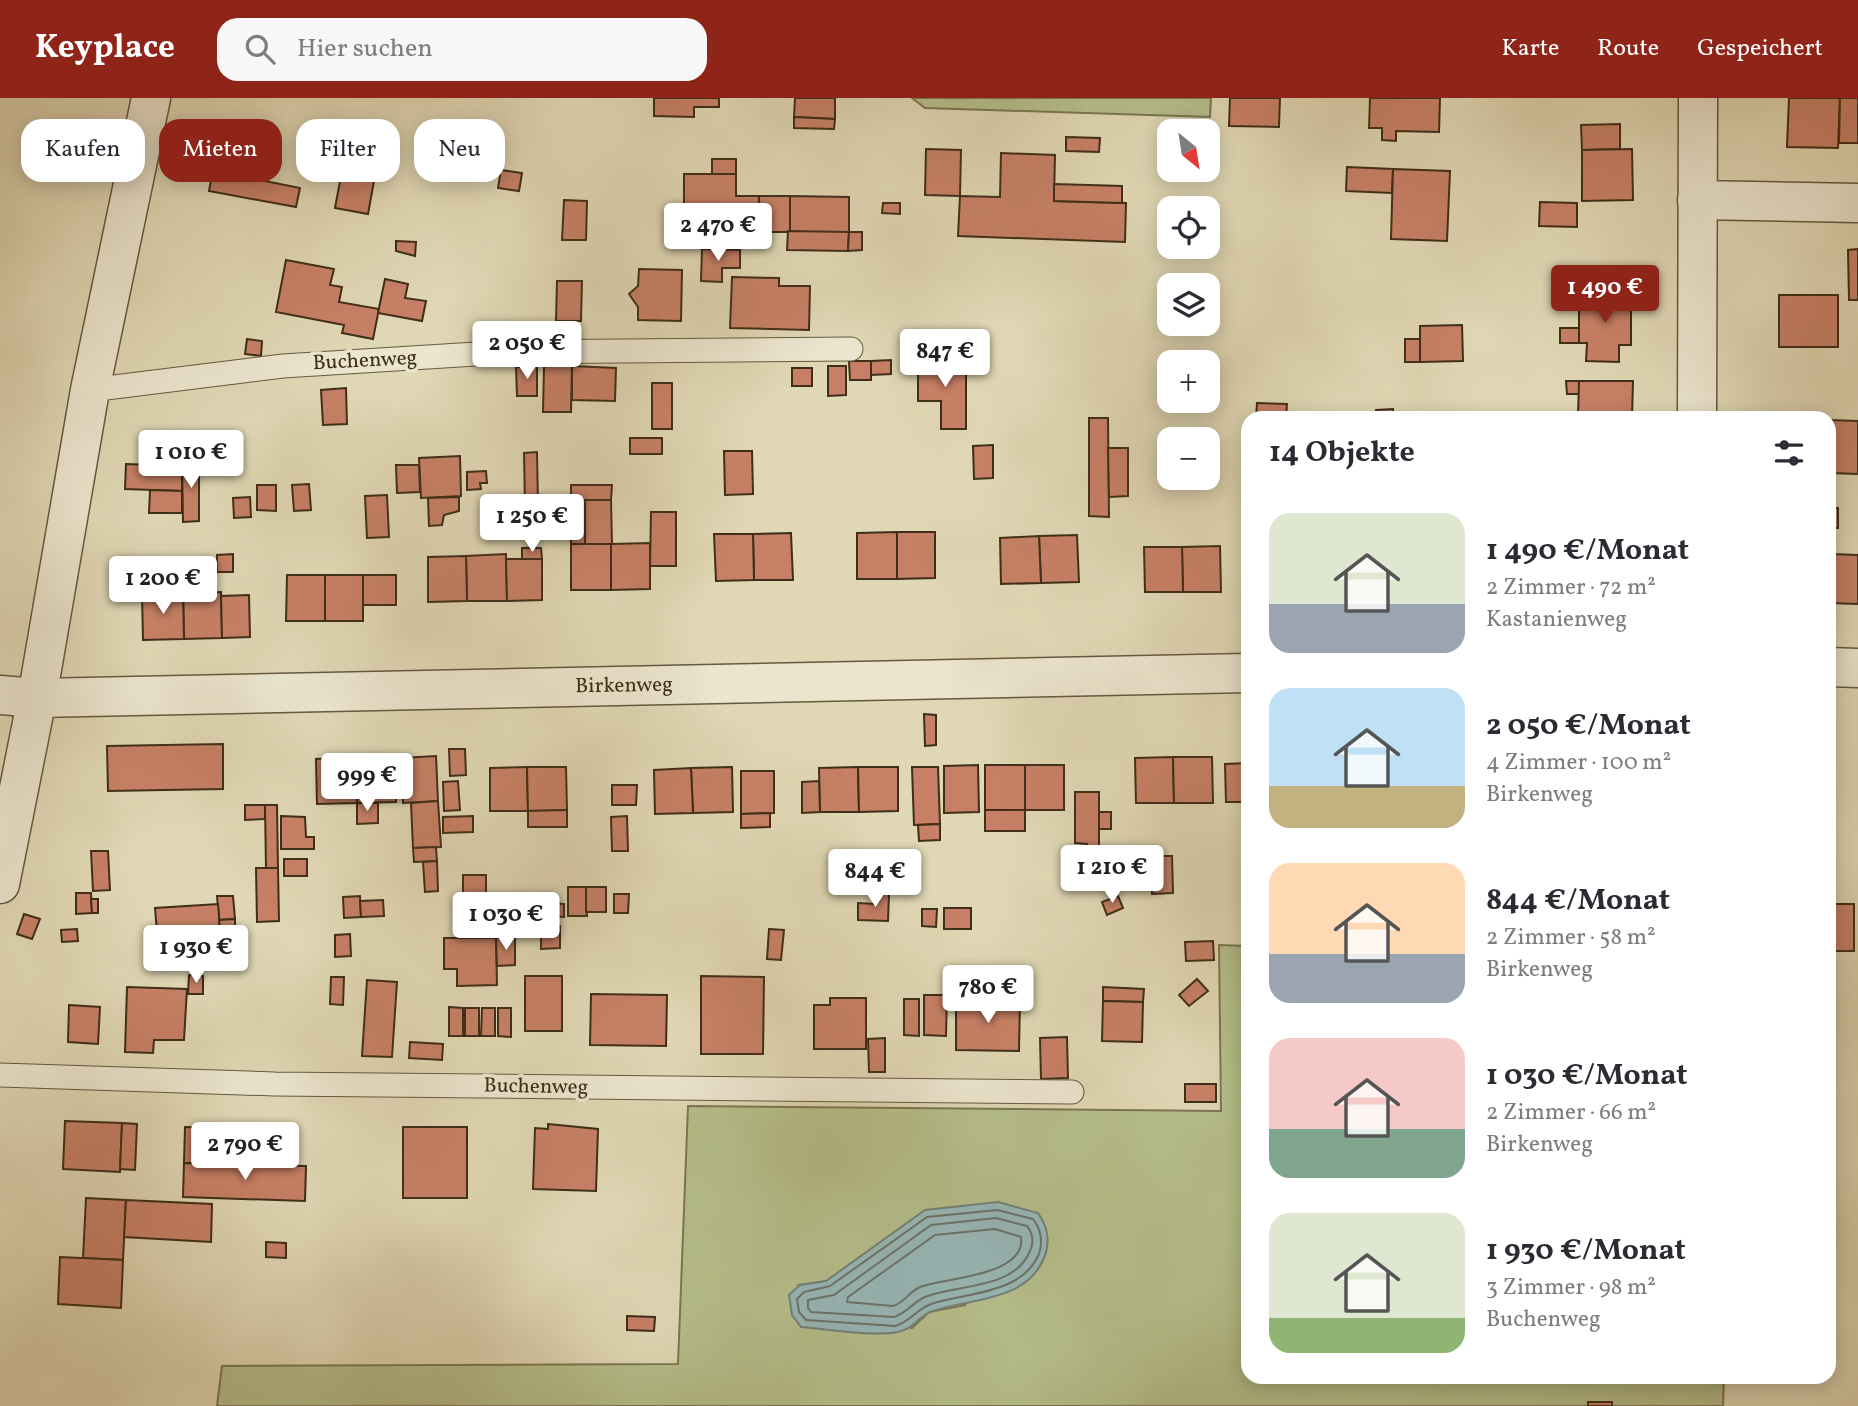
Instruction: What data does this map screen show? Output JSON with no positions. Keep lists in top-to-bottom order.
{
  "streets": {
    "street": ["Birkenweg"],
    "lane": ["Buchenweg"]
  },
  "north": "bottom right",
  "page": {
    "header": "Keyplace",
    "search": "Hier suchen",
    "nav": ["Karte", "Route", "Gespeichert"],
    "map_buttons": ["+", "−"],
    "chip": [
      "Kaufen",
      "Mieten",
      "Filter",
      "Neu"
    ],
    "price": [
      "2 470 €",
      "1 490 €",
      "2 050 €",
      "847 €",
      "1 010 €",
      "1 250 €",
      "1 200 €",
      "999 €",
      "1 210 €",
      "844 €",
      "1 030 €",
      "1 930 €",
      "780 €",
      "2 790 €"
    ],
    "heading": "14 Objekte",
    "list": [
      {
        "name": "1 490 €/Monat",
        "note": "2 Zimmer · 72 m² · Kastanienweg"
      },
      {
        "name": "2 050 €/Monat",
        "note": "4 Zimmer · 100 m² · Birkenweg"
      },
      {
        "name": "844 €/Monat",
        "note": "2 Zimmer · 58 m² · Birkenweg"
      },
      {
        "name": "1 030 €/Monat",
        "note": "2 Zimmer · 66 m² · Birkenweg"
      },
      {
        "name": "1 930 €/Monat",
        "note": "3 Zimmer · 98 m² · Buchenweg"
      }
    ]
  }
}
